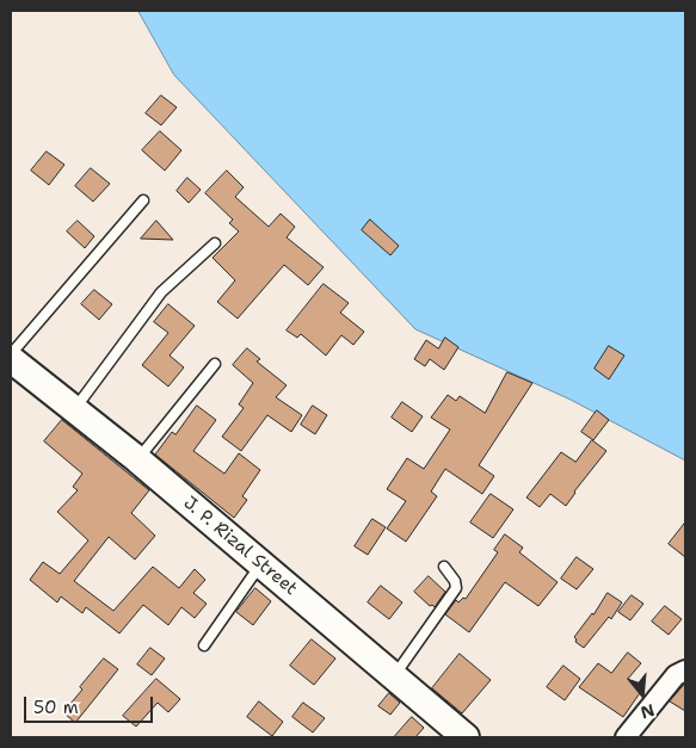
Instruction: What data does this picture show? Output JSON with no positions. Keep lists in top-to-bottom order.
{
  "streets": {
    "main road": ["J. P. Rizal Street"]
  },
  "scale_bar": "50 m",
  "north": "bottom"
}
